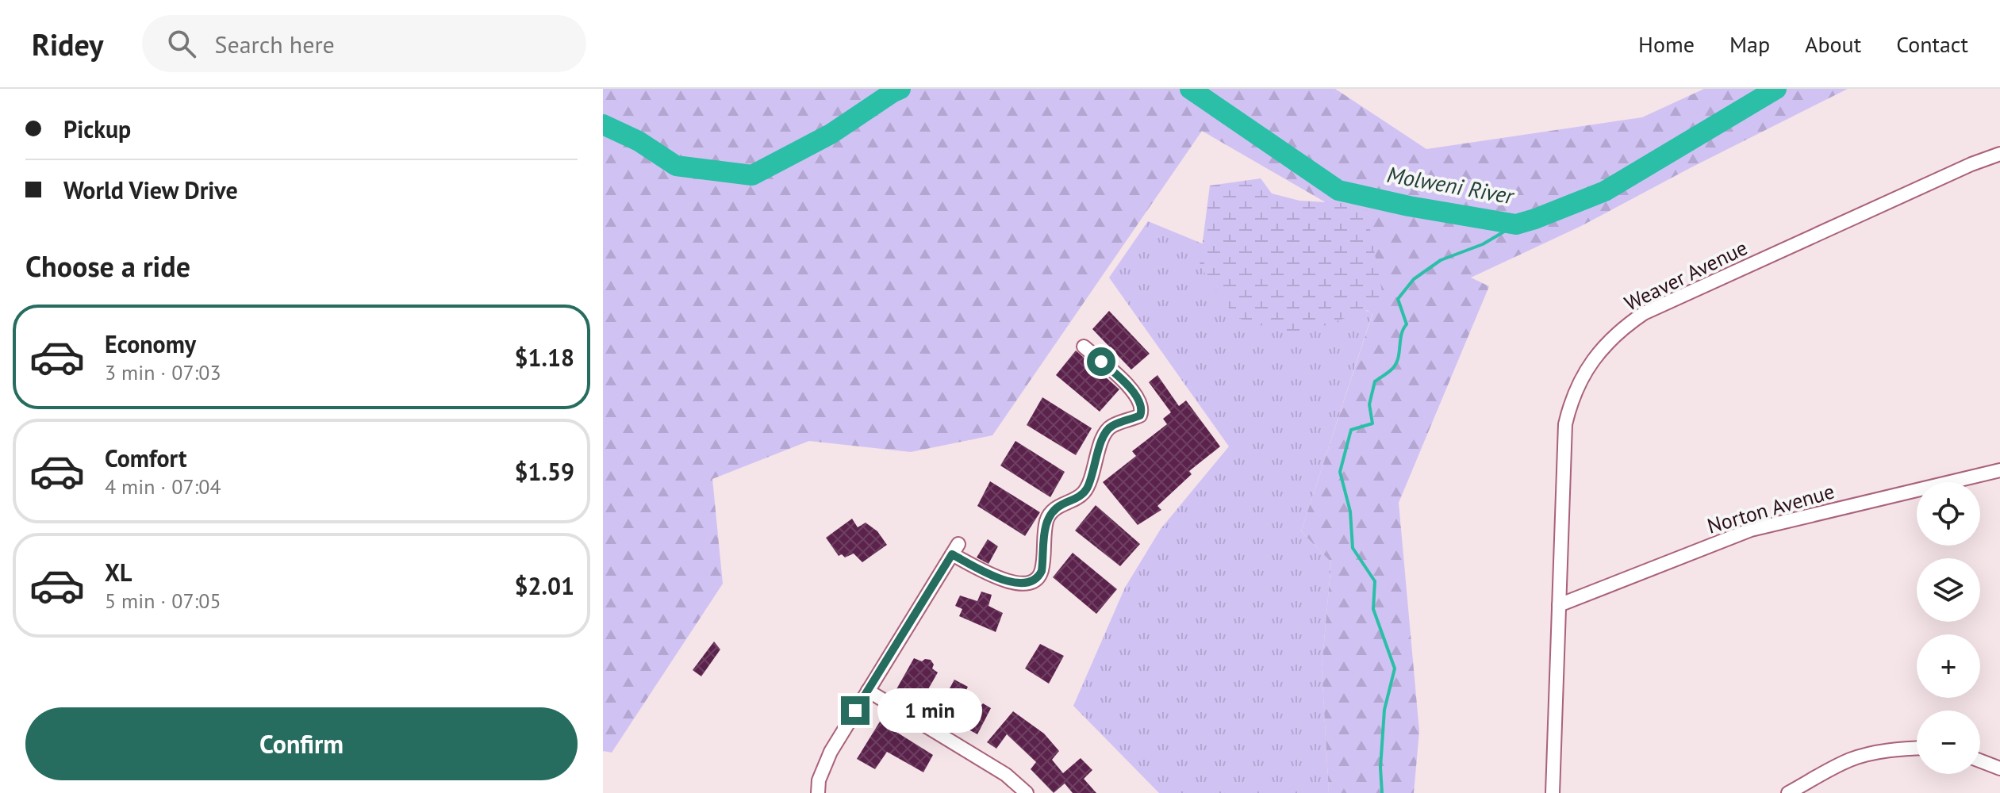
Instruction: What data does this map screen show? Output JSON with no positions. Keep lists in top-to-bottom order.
{
  "streets": {
    "street": ["Weaver Avenue", "Norton Avenue"]
  },
  "crossings": [
    ["Weaver Avenue", "Norton Avenue"]
  ],
  "water": ["Molweni River"],
  "page": {
    "header": "Ridey",
    "search": "Search here",
    "nav": [
      "Home",
      "Map",
      "About",
      "Contact"
    ],
    "banner": ["Pickup", "World View Drive"],
    "heading": "Choose a ride",
    "list": [
      {
        "name": "Economy",
        "note": "3 min · 07:03",
        "value": "$1.18"
      },
      {
        "name": "Comfort",
        "note": "4 min · 07:04",
        "value": "$1.59"
      },
      {
        "name": "XL",
        "note": "5 min · 07:05",
        "value": "$2.01"
      }
    ],
    "map_buttons": ["+", "−"],
    "bubble": "1 min",
    "buttons": "Confirm"
  }
}
